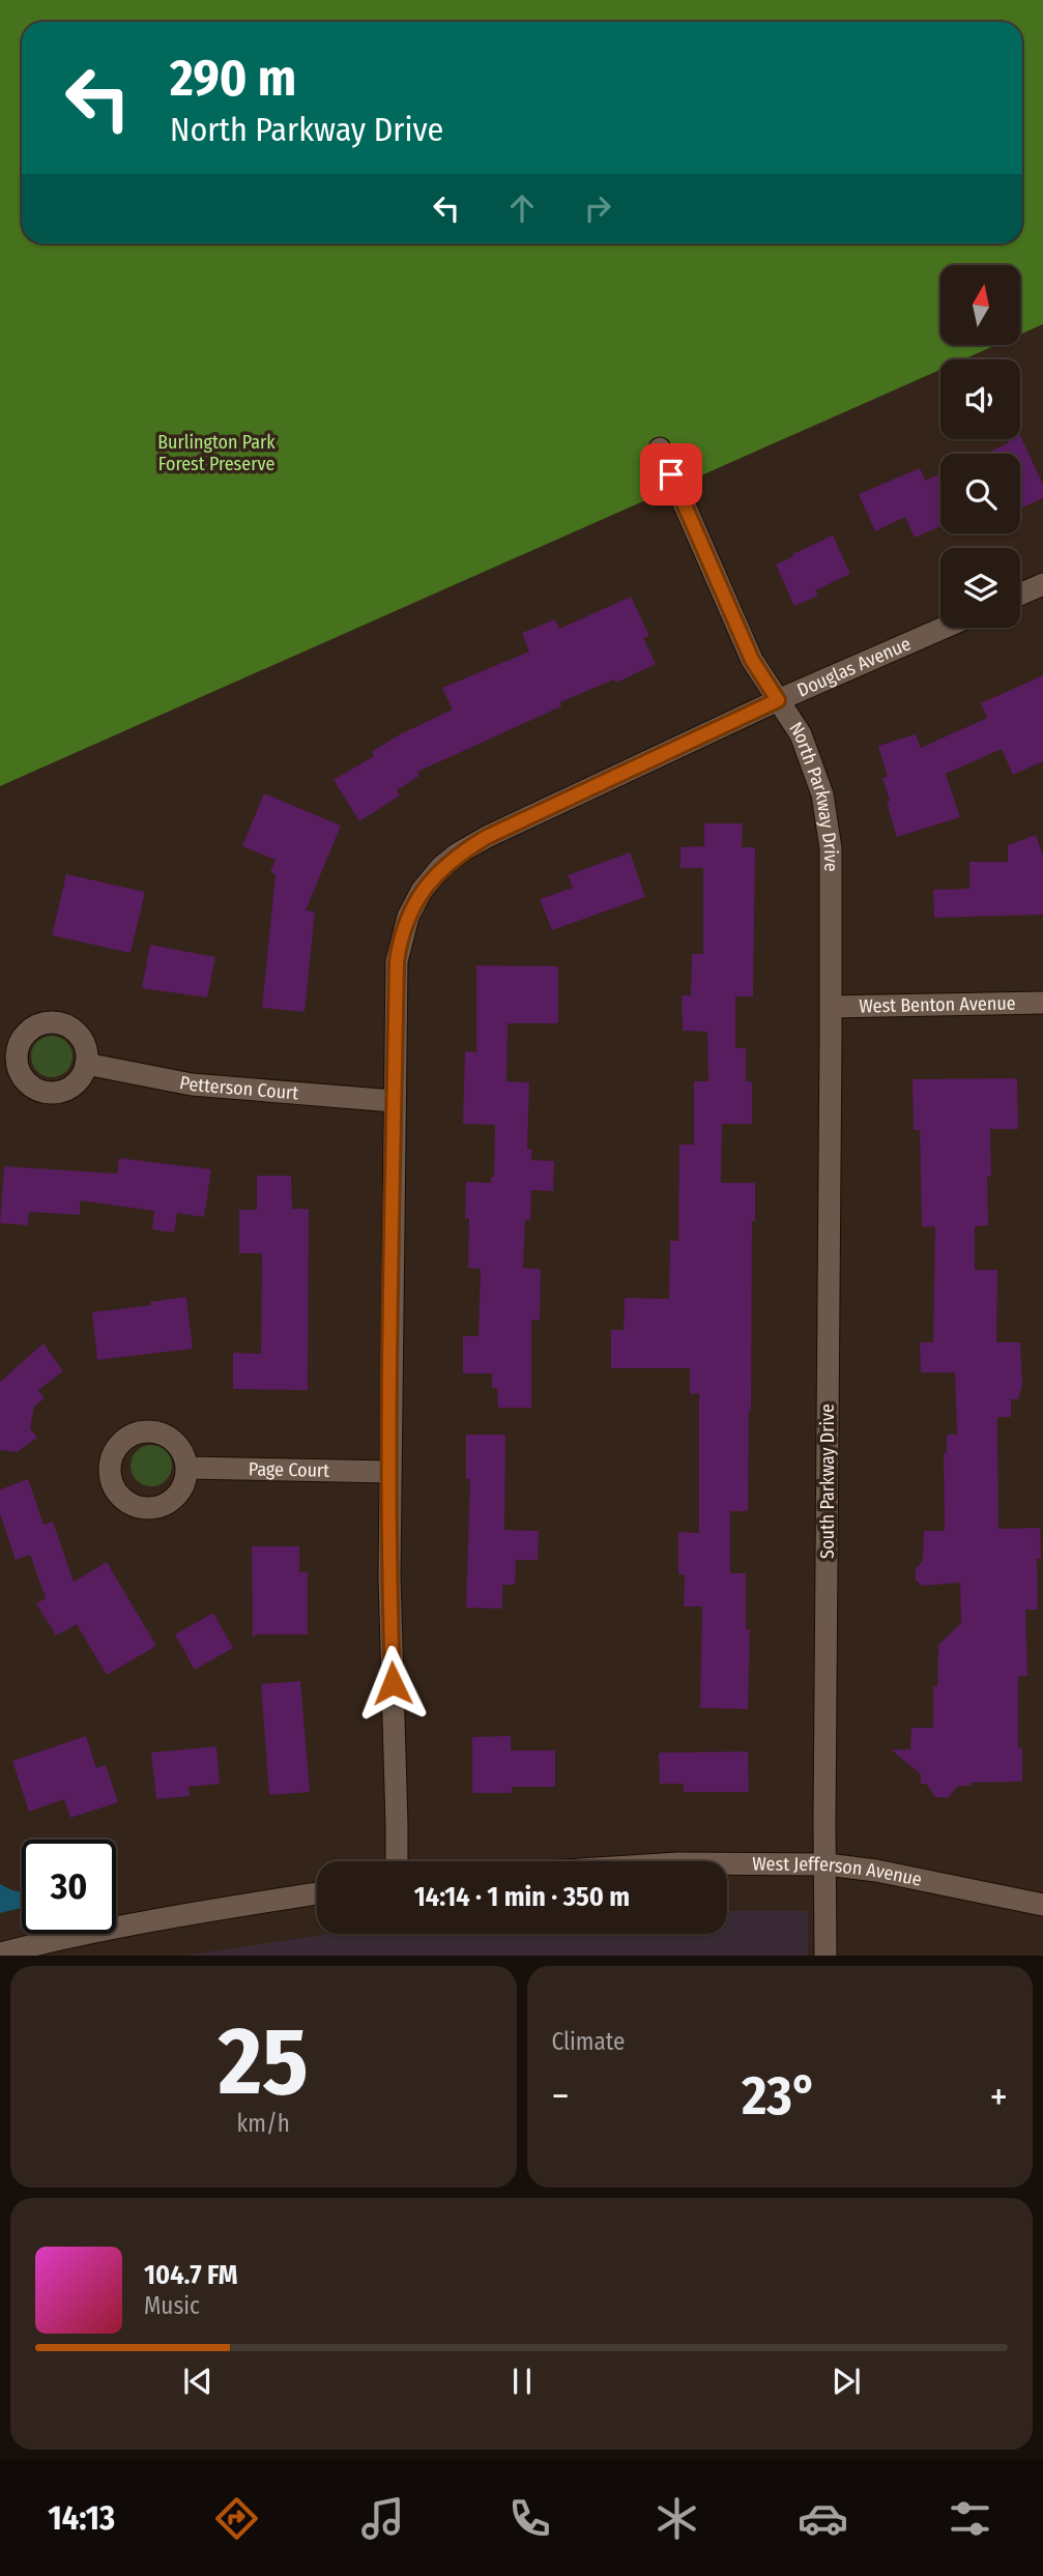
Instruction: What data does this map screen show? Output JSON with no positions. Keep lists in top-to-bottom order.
{
  "streets": {
    "street": [
      "Douglas Avenue",
      "North Parkway Drive",
      "West Benton Avenue",
      "Petterson Court",
      "Page Court",
      "South Parkway Drive",
      "West Jefferson Avenue"
    ]
  },
  "crossings": [
    ["Douglas Avenue", "North Parkway Drive"],
    ["Douglas Avenue", "Petterson Court"],
    ["Douglas Avenue", "Page Court"],
    ["North Parkway Drive", "West Benton Avenue"],
    ["North Parkway Drive", "South Parkway Drive"],
    ["West Benton Avenue", "South Parkway Drive"],
    ["South Parkway Drive", "West Jefferson Avenue"]
  ],
  "parks": ["Burlington Park Forest Preserve"],
  "north": "top",
  "page": {
    "turn": ["290 m", "North Parkway Drive"],
    "limit": "30",
    "trip": "14:14 · 1 min · 350 m",
    "tile": [
      ["25", "km/h"],
      "Climate"
    ],
    "heat": ["−", "23°", "+"],
    "song": ["104.7 FM", "Music"],
    "tabs": "14:13"
  }
}
